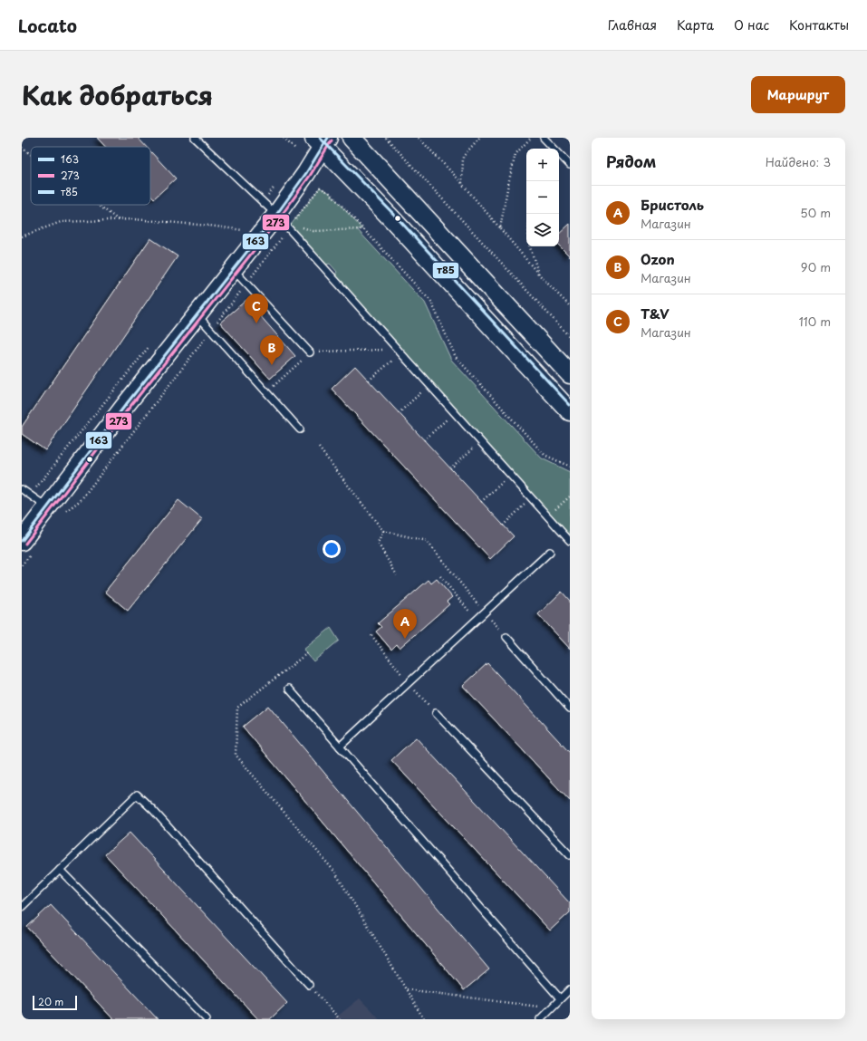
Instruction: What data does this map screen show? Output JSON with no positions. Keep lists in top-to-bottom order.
{
  "lines": ["transit line 163", "transit line т85", "transit line 273"],
  "legend": ["163", "273", "т85"],
  "scale_bar": "20 m",
  "page": {
    "header": "Locato",
    "nav": [
      "Главная",
      "Карта",
      "О нас",
      "Контакты"
    ],
    "title": "Как добраться",
    "buttons": "Маршрут",
    "heading": ["Рядом", "Найдено: 3"],
    "map_buttons": ["+", "−"],
    "list": [
      {
        "mark": "A",
        "name": "Бристоль",
        "note": "Магазин",
        "value": "50 m"
      },
      {
        "mark": "B",
        "name": "Ozon",
        "note": "Магазин",
        "value": "90 m"
      },
      {
        "mark": "C",
        "name": "T&V",
        "note": "Магазин",
        "value": "110 m"
      }
    ],
    "pins": ["C", "B", "A"],
    "scale": "20 m"
  }
}
